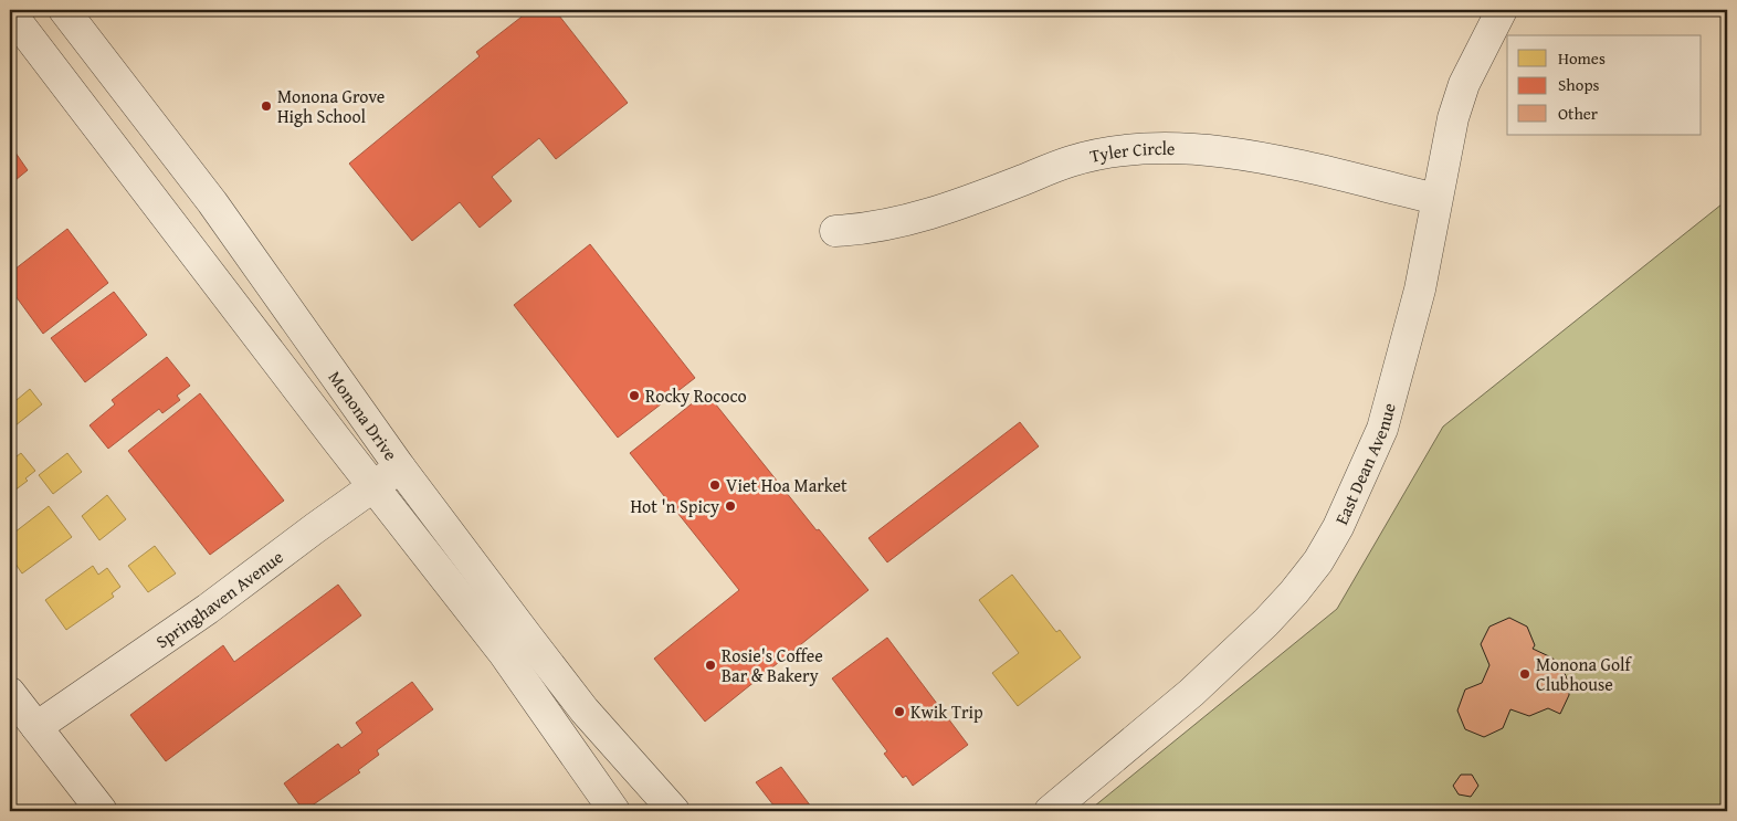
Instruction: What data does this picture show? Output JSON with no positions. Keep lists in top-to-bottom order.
{
  "streets": {
    "street": [
      "Tyler Circle",
      "Monona Drive",
      "East Dean Avenue",
      "Springhaven Avenue"
    ]
  },
  "crossings": [
    ["Tyler Circle", "East Dean Avenue"],
    ["Monona Drive", "Springhaven Avenue"]
  ],
  "places": [
    "Monona Grove High School",
    "Rocky Rococo",
    "Viet Hoa Market",
    "Hot 'n Spicy",
    "Rosie's Coffee Bar & Bakery",
    "Monona Golf Clubhouse",
    "Kwik Trip"
  ],
  "legend": ["Homes", "Shops", "Other"]
}
